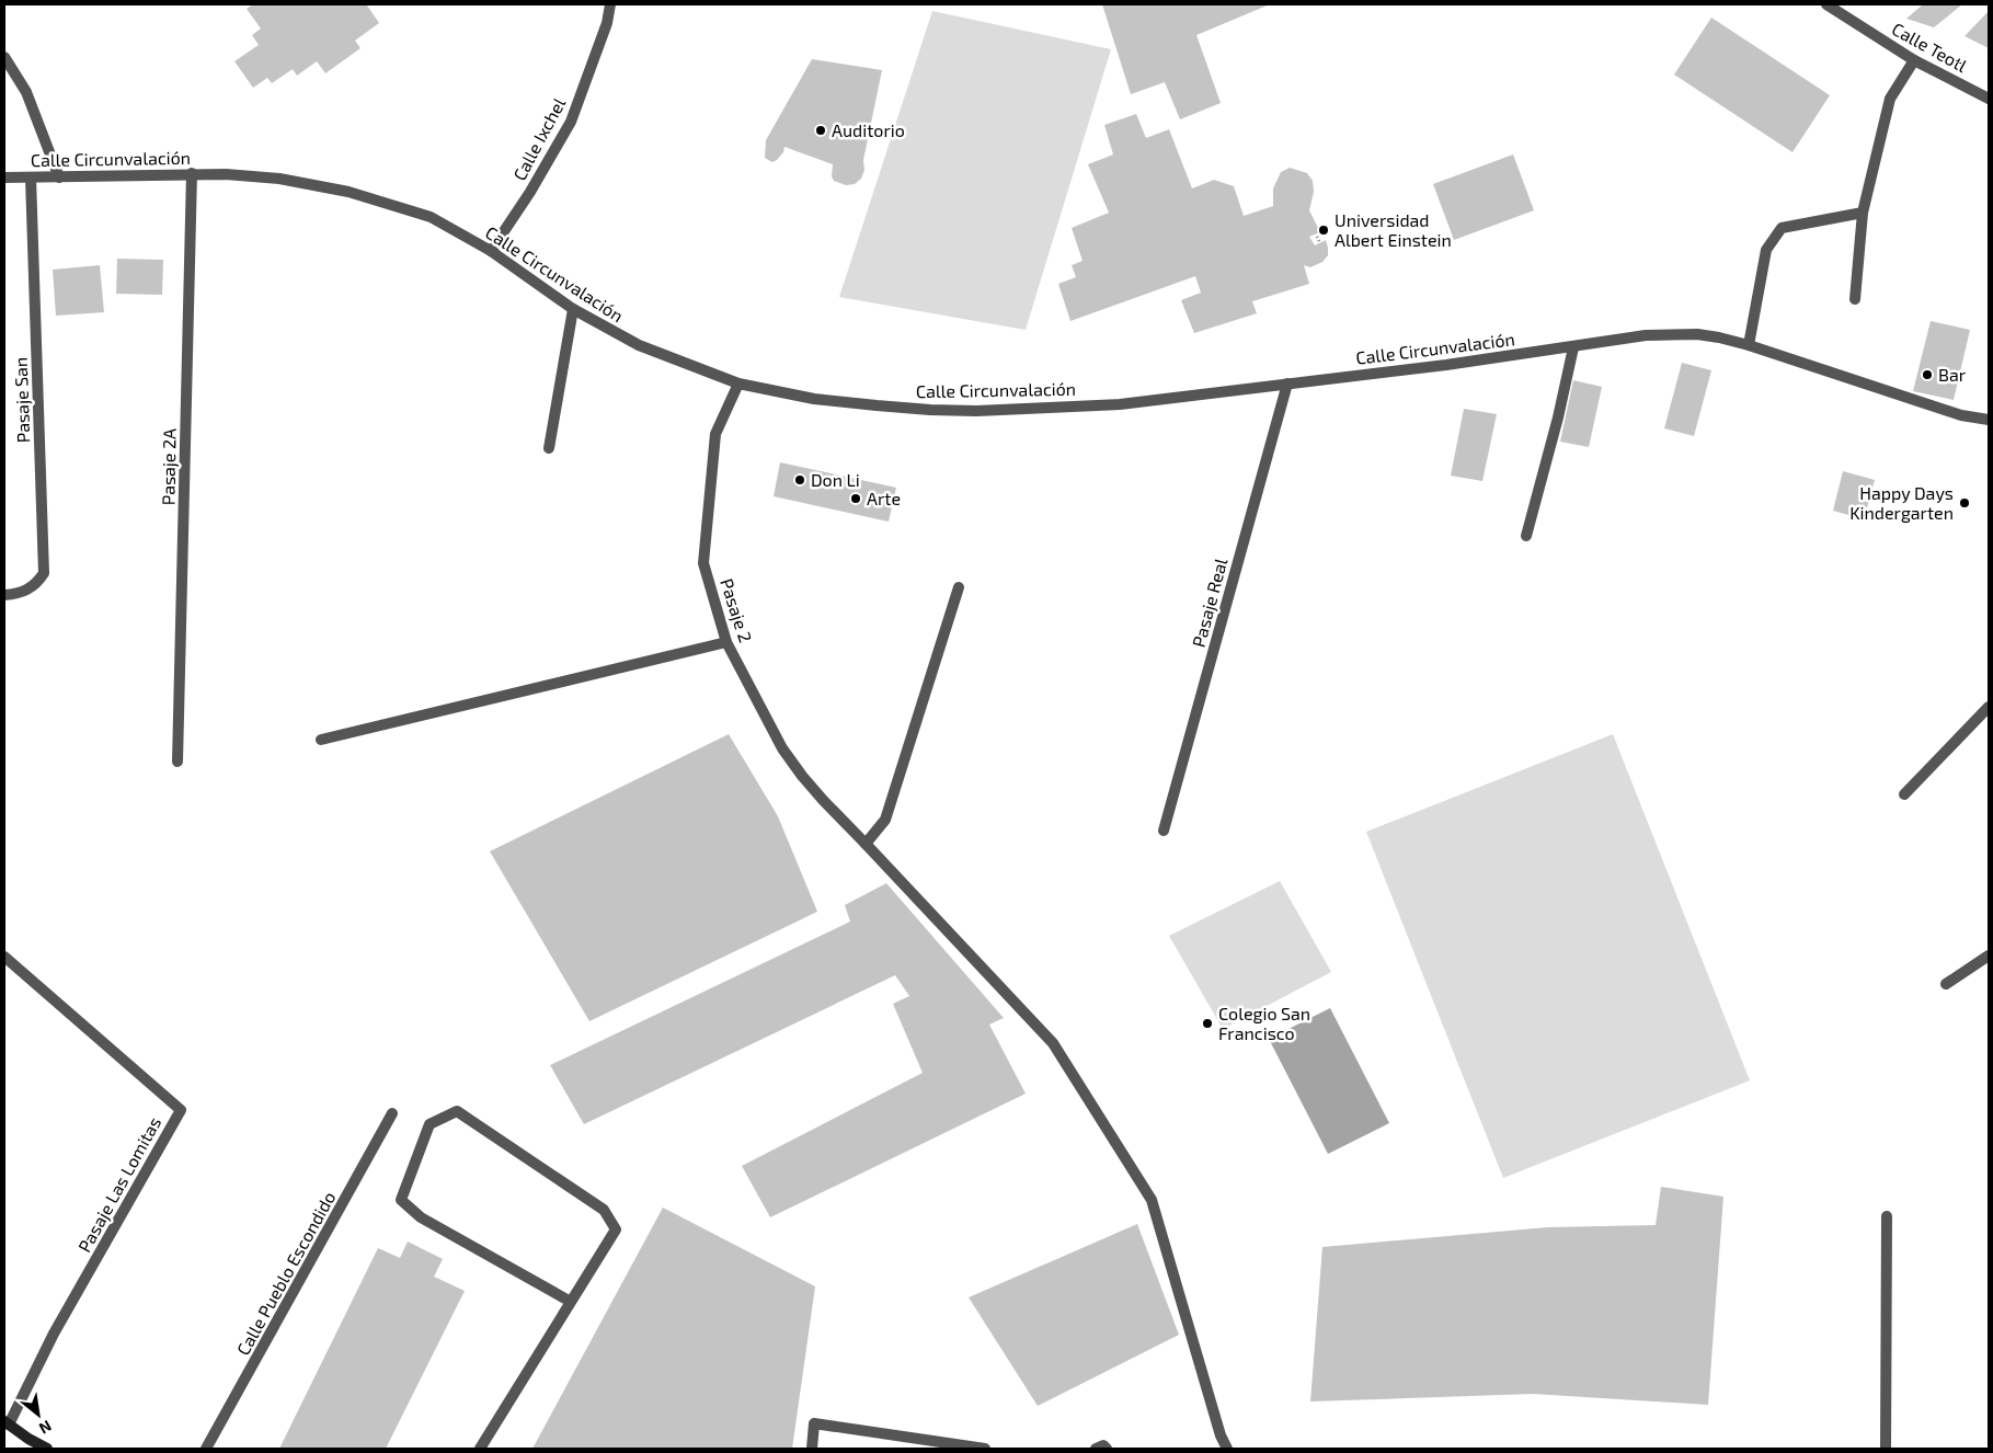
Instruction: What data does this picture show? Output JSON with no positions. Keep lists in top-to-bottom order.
{
  "streets": {
    "street": [
      "Calle Teotl",
      "Calle Ixchel",
      "Calle Circunvalación",
      "Pasaje San",
      "Pasaje 2A",
      "Pasaje Real",
      "Pasaje 2",
      "Pasaje Las Lomitas",
      "Calle Pueblo Escondido"
    ]
  },
  "crossings": [
    ["Calle Ixchel", "Calle Circunvalación"],
    ["Calle Circunvalación", "Pasaje San"],
    ["Calle Circunvalación", "Pasaje 2A"],
    ["Calle Circunvalación", "Pasaje Real"],
    ["Calle Circunvalación", "Pasaje 2"]
  ],
  "places": [
    "Auditorio",
    "Universidad Albert Einstein",
    "Bar",
    "Don Li",
    "Arte",
    "Happy Days Kindergarten",
    "Colegio San Francisco"
  ],
  "north": "bottom right"
}
